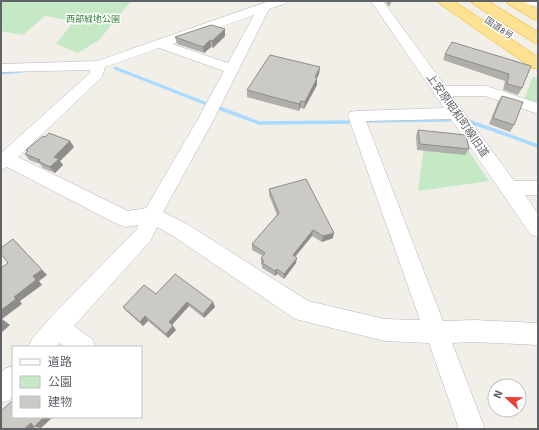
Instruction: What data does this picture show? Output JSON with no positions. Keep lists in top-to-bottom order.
{
  "streets": {
    "highway": ["国道8号"],
    "street": ["上安原昭和町線旧道"]
  },
  "parks": ["西部緑地公園"],
  "legend": ["道路", "公園", "建物"],
  "north": "left"
}
